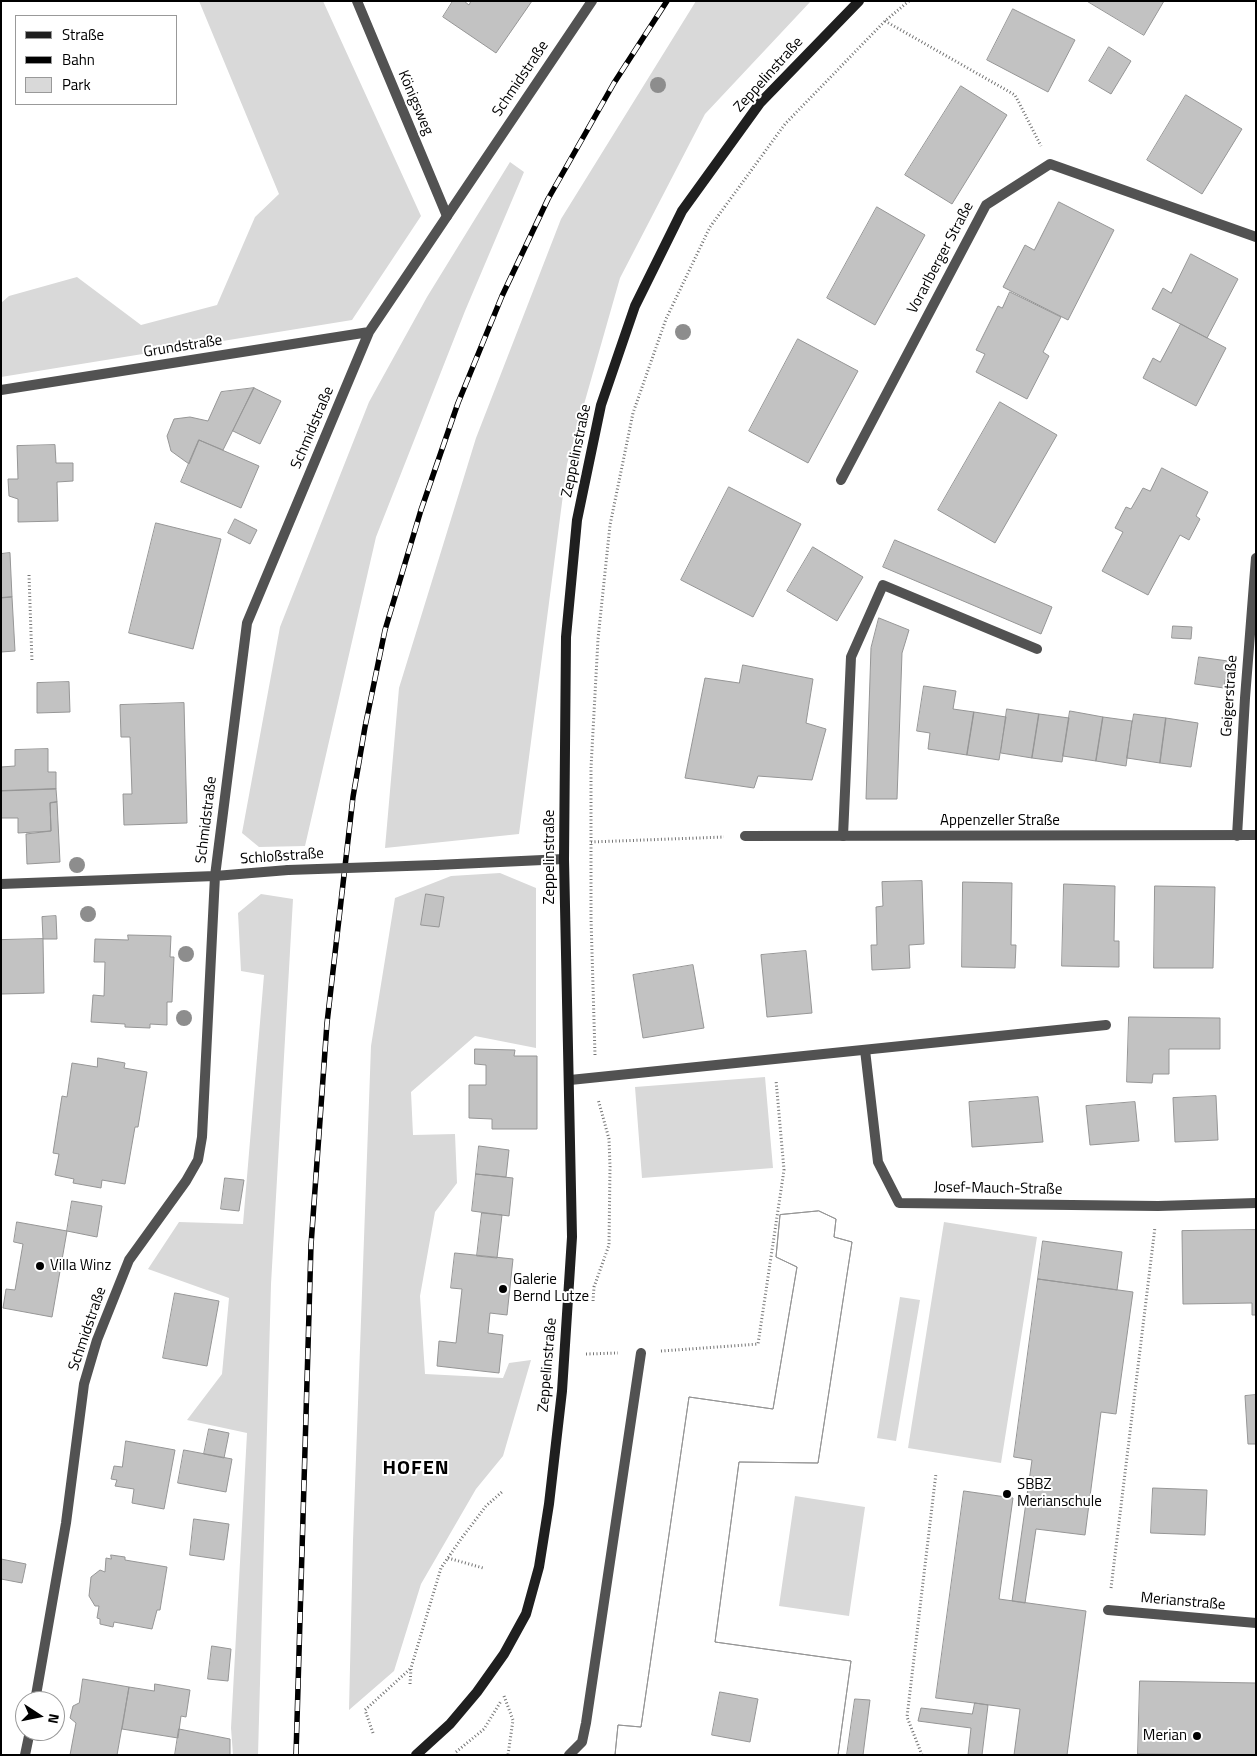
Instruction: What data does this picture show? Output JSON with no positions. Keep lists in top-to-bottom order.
{
  "streets": {
    "main road": ["Zeppelinstraße"],
    "street": [
      "Schmidstraße",
      "Königsweg",
      "Vorarlberger Straße",
      "Grundstraße",
      "Geigerstraße",
      "Appenzeller Straße",
      "Schloßstraße",
      "Josef-Mauch-Straße",
      "Merianstraße"
    ]
  },
  "crossings": [
    ["Zeppelinstraße", "Schloßstraße"],
    ["Schmidstraße", "Königsweg"],
    ["Schmidstraße", "Grundstraße"],
    ["Schmidstraße", "Schloßstraße"],
    ["Geigerstraße", "Appenzeller Straße"]
  ],
  "districts": ["HOFEN"],
  "places": [
    "Villa Winz",
    "Galerie Bernd Lutze",
    "SBBZ Merianschule",
    "Merian"
  ],
  "legend": ["Straße", "Bahn", "Park"],
  "north": "right"
}
